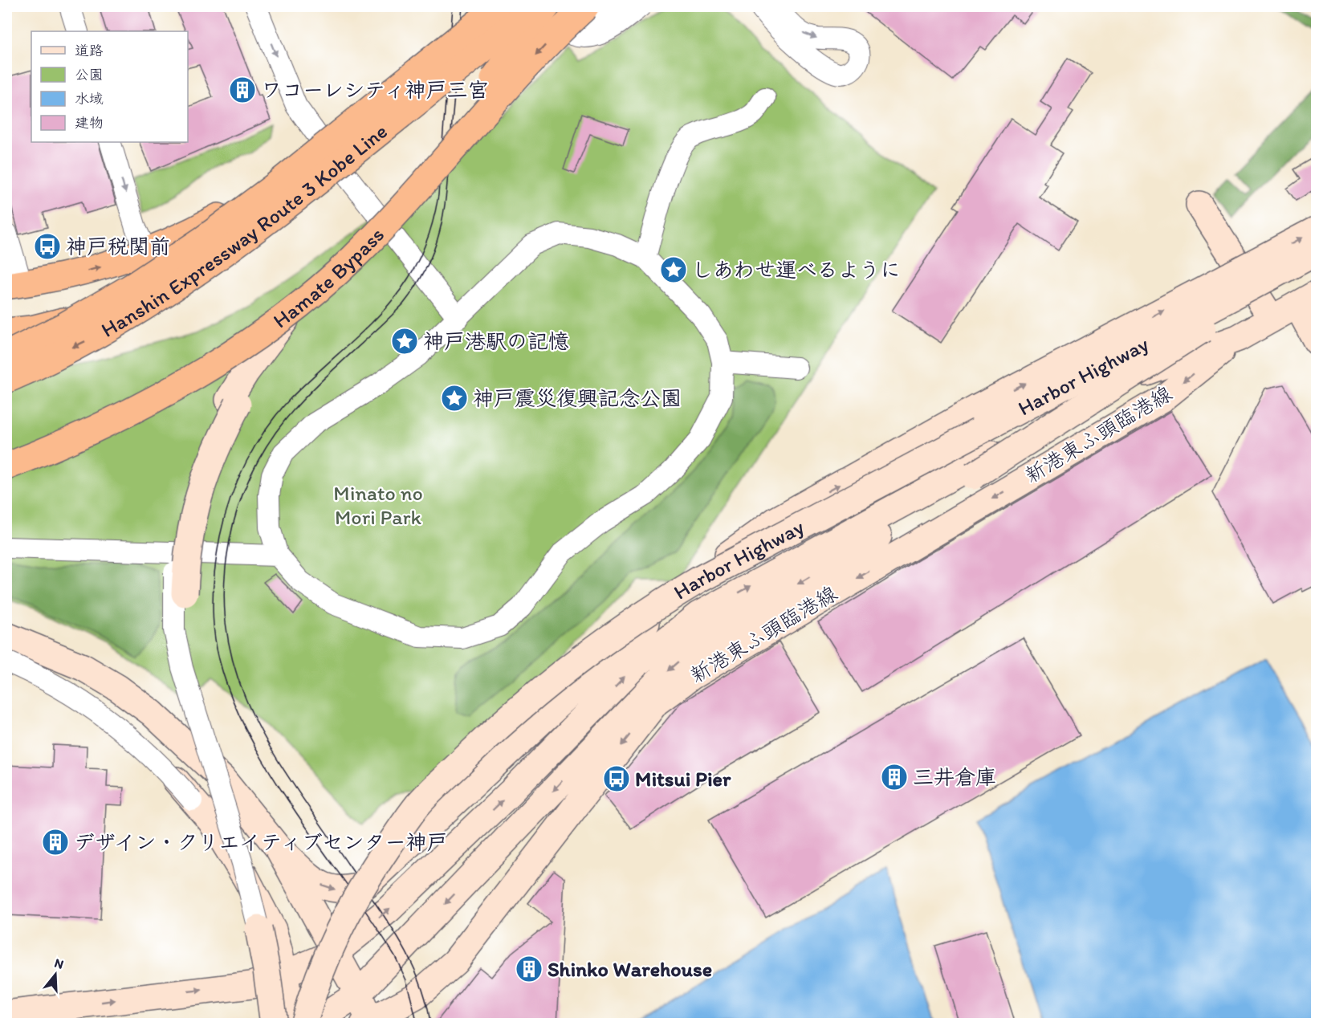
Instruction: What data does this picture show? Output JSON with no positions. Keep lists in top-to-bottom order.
{
  "streets": {
    "highway": ["Hanshin Expressway Route 3 Kobe Line", "Hamate Bypass"],
    "street": ["Harbor Highway", "新港東ふ頭臨港線"]
  },
  "parks": ["Minato no Mori Park"],
  "places": {
    "building": [
      "ワコーレシティ神戸三宮",
      "三井倉庫",
      "デザイン・クリエイティブセンター神戸",
      "Shinko Warehouse"
    ],
    "bus stop": ["神戸税関前", "Mitsui Pier"],
    "place": ["しあわせ運べるように", "神戸港駅の記憶", "神戸震災復興記念公園"]
  },
  "legend": [
    "道路",
    "公園",
    "水域",
    "建物"
  ],
  "north": "top"
}
